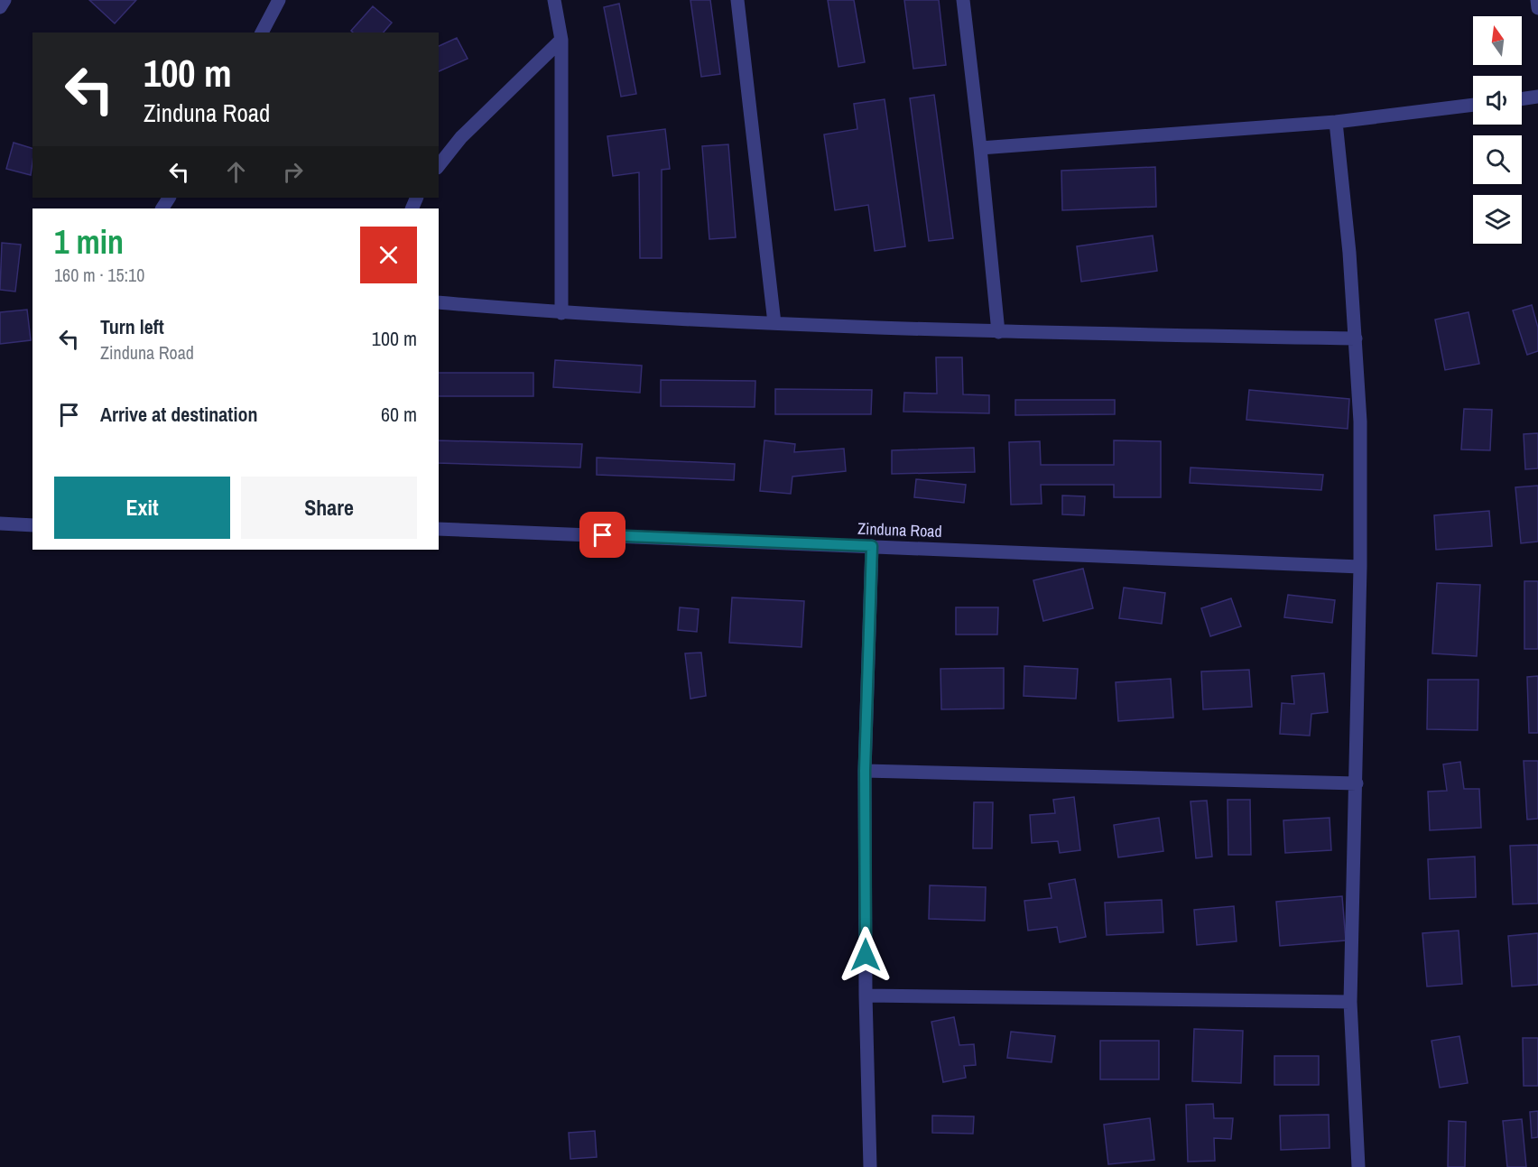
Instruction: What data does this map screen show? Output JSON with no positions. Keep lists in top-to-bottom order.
{
  "streets": {
    "street": ["Zinduna Road"]
  },
  "north": "top",
  "page": {
    "turn": ["100 m", "Zinduna Road"],
    "heading": ["1 min", "160 m · 15:10"],
    "list": [
      {
        "name": "Turn left",
        "note": "Zinduna Road",
        "value": "100 m"
      },
      {
        "name": "Arrive at destination",
        "value": "60 m"
      }
    ],
    "buttons": ["Exit", "Share"]
  }
}
